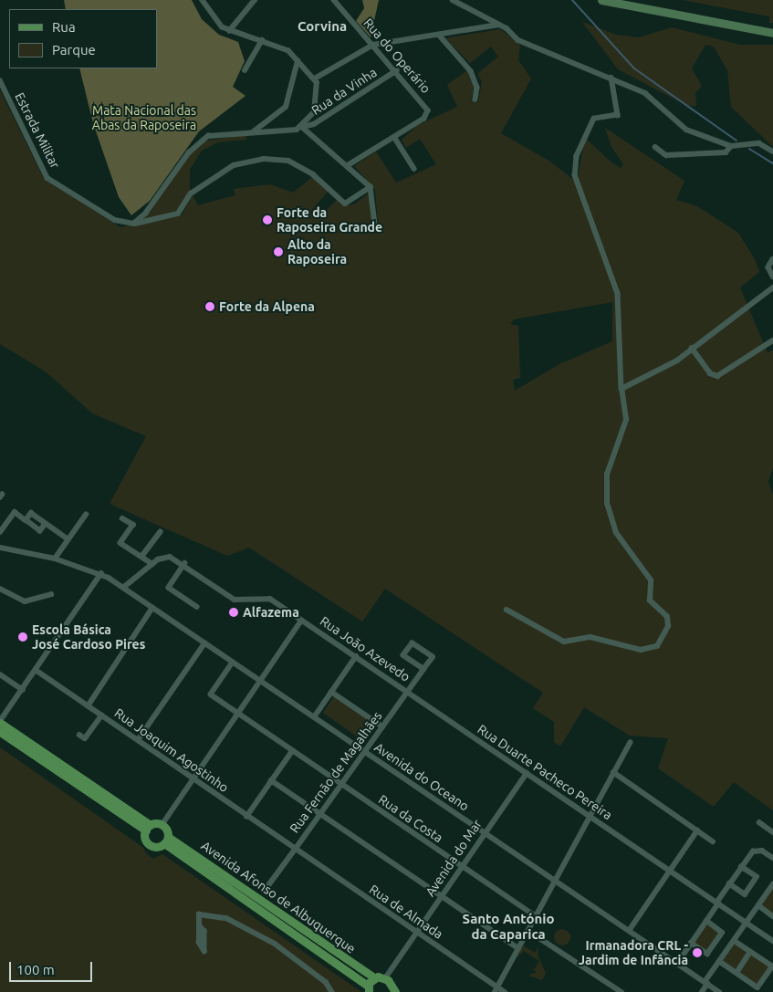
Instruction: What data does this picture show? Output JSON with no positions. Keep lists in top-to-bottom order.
{
  "streets": {
    "main road": ["Avenida Afonso de Albuquerque"],
    "street": [
      "Rua do Operário",
      "Rua da Vinha",
      "Estrada Militar",
      "Rua João Azevedo",
      "Rua Joaquim Agostinho",
      "Rua Fernão de Magalhães",
      "Rua Duarte Pacheco Pereira",
      "Avenida do Oceano",
      "Rua da Costa",
      "Avenida do Mar",
      "Rua de Almada"
    ]
  },
  "crossings": [
    ["Rua do Operário", "Rua da Vinha"],
    ["Rua João Azevedo", "Rua Fernão de Magalhães"],
    ["Rua João Azevedo", "Rua Duarte Pacheco Pereira"],
    ["Rua João Azevedo", "Avenida do Oceano"],
    ["Rua Joaquim Agostinho", "Rua Fernão de Magalhães"],
    ["Rua Joaquim Agostinho", "Rua de Almada"],
    ["Rua Fernão de Magalhães", "Rua Duarte Pacheco Pereira"],
    ["Rua Fernão de Magalhães", "Avenida do Oceano"],
    ["Rua Fernão de Magalhães", "Rua da Costa"],
    ["Rua Fernão de Magalhães", "Rua de Almada"],
    ["Rua Duarte Pacheco Pereira", "Avenida do Mar"],
    ["Avenida do Oceano", "Rua da Costa"],
    ["Avenida do Oceano", "Avenida do Mar"],
    ["Rua da Costa", "Avenida do Mar"],
    ["Avenida do Mar", "Rua de Almada"]
  ],
  "districts": ["Corvina", "Santo António da Caparica"],
  "parks": ["Mata Nacional das Abas da Raposeira"],
  "places": [
    "Forte da Raposeira Grande",
    "Alto da Raposeira",
    "Forte da Alpena",
    "Alfazema",
    "Escola Básica José Cardoso Pires",
    "Irmanadora CRL - Jardim de Infância"
  ],
  "legend": ["Rua", "Parque"],
  "scale_bar": "100 m"
}
